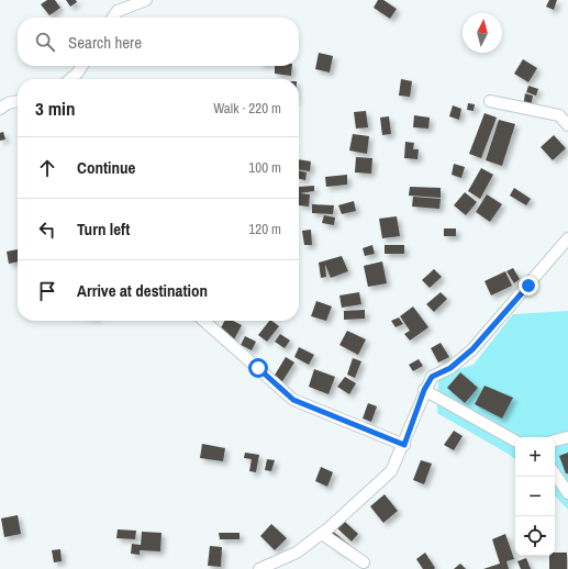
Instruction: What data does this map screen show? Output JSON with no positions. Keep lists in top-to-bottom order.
{
  "north": "top",
  "page": {
    "search": "Search here",
    "heading": ["3 min", "Walk · 220 m"],
    "list": [
      ["Continue", "100 m"],
      ["Turn left", "120 m"],
      "Arrive at destination"
    ],
    "map_buttons": ["+", "−"]
  }
}
